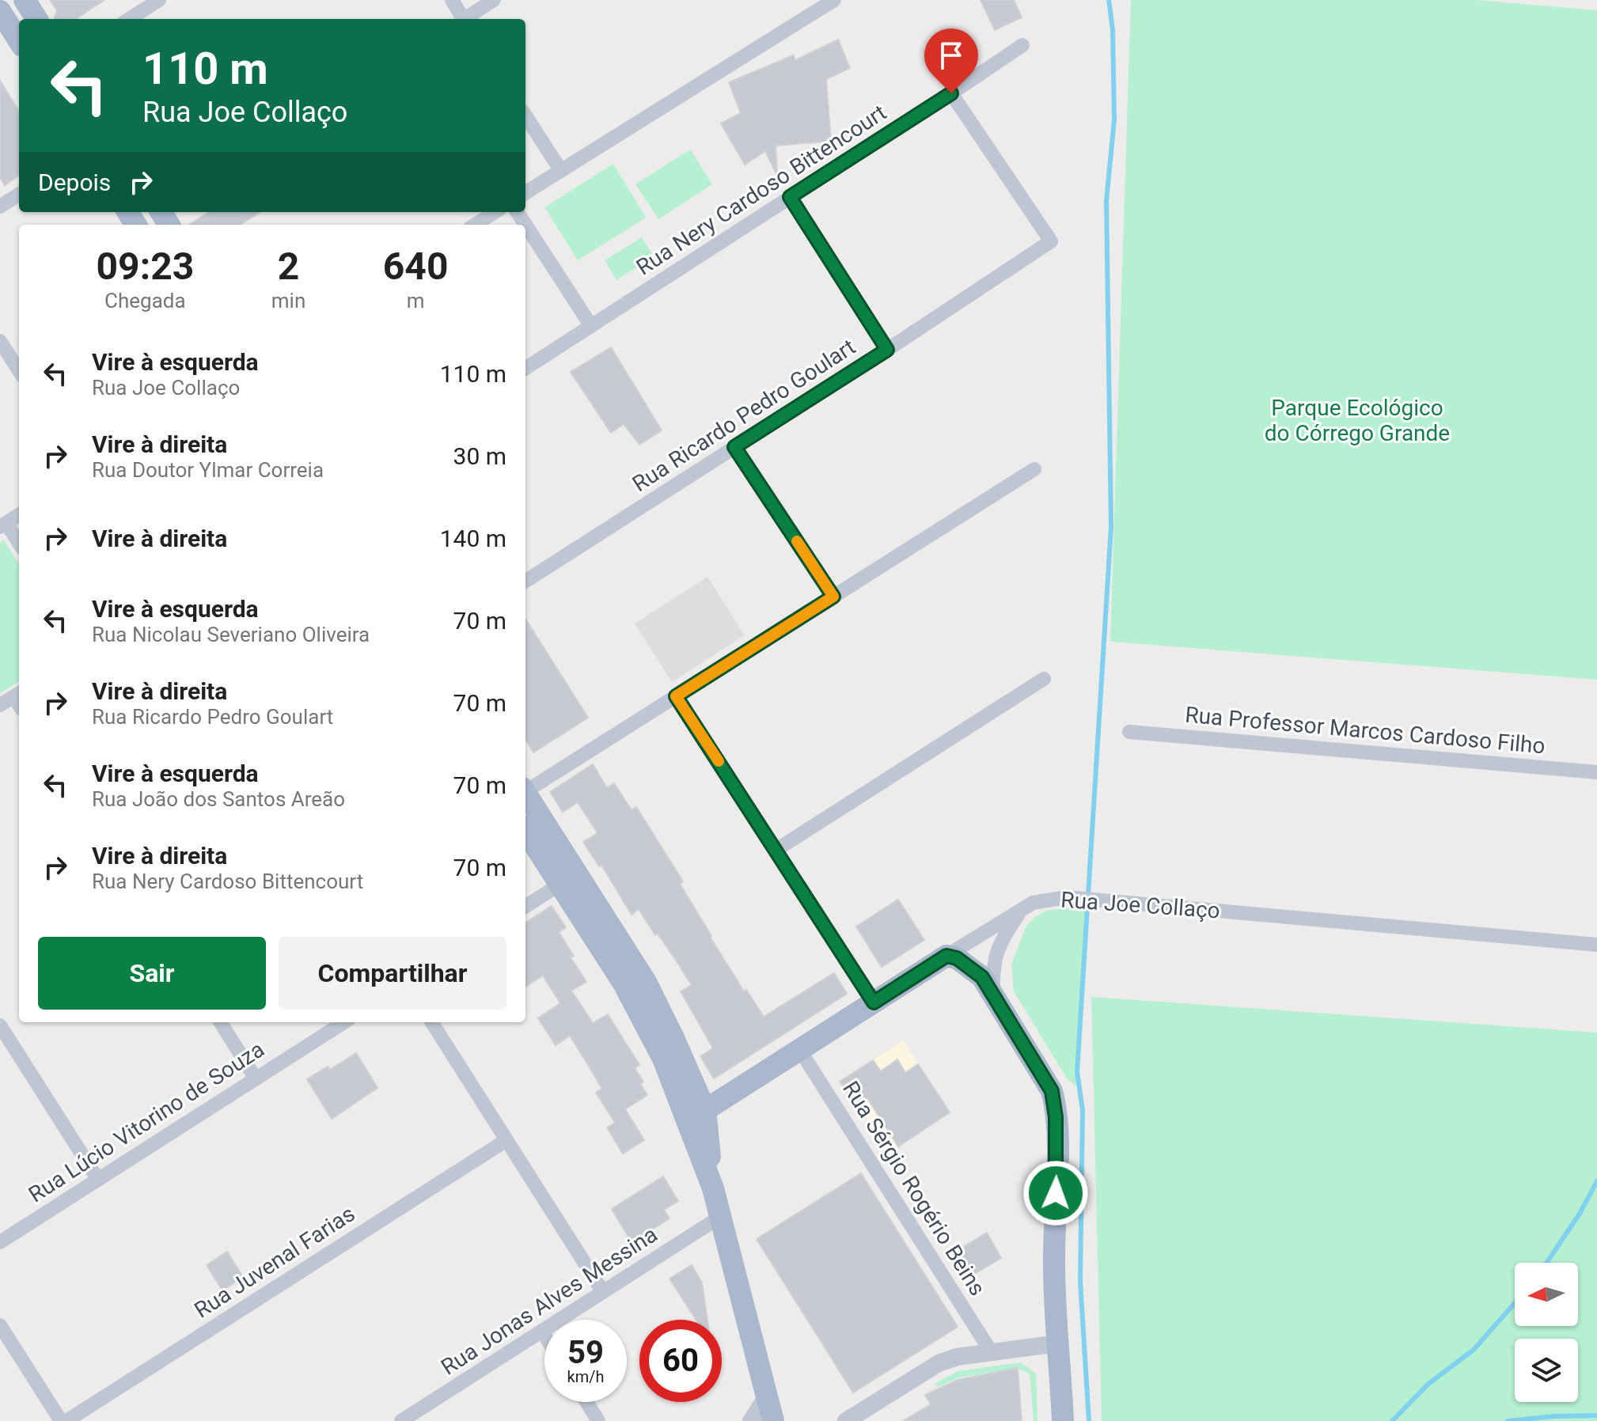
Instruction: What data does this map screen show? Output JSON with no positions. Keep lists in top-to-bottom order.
{
  "streets": {
    "main road": ["Rua Joe Collaço"],
    "street": [
      "Rua Nery Cardoso Bittencourt",
      "Rua Ricardo Pedro Goulart",
      "Rua Professor Marcos Cardoso Filho",
      "Rua Lúcio Vitorino de Souza",
      "Rua Sérgio Rogério Beins",
      "Rua Juvenal Farias",
      "Rua Jonas Alves Messina"
    ]
  },
  "crossings": [
    ["Rua Nery Cardoso Bittencourt", "Rua Ricardo Pedro Goulart"],
    ["Rua Joe Collaço", "Rua Sérgio Rogério Beins"]
  ],
  "parks": ["Parque Ecológico do Córrego Grande"],
  "north": "left",
  "page": {
    "turn": ["110 m", "Rua Joe Collaço"],
    "then": "Depois",
    "eta": [
      "09:23",
      "Chegada",
      "2",
      "min",
      "640",
      "m"
    ],
    "list": [
      {
        "name": "Vire à esquerda",
        "note": "Rua Joe Collaço",
        "value": "110 m"
      },
      {
        "name": "Vire à direita",
        "note": "Rua Doutor Ylmar Correia",
        "value": "30 m"
      },
      {
        "name": "Vire à direita",
        "value": "140 m"
      },
      {
        "name": "Vire à esquerda",
        "note": "Rua Nicolau Severiano Oliveira",
        "value": "70 m"
      },
      {
        "name": "Vire à direita",
        "note": "Rua Ricardo Pedro Goulart",
        "value": "70 m"
      },
      {
        "name": "Vire à esquerda",
        "note": "Rua João dos Santos Areão",
        "value": "70 m"
      },
      {
        "name": "Vire à direita",
        "note": "Rua Nery Cardoso Bittencourt",
        "value": "70 m"
      }
    ],
    "buttons": ["Sair", "Compartilhar"],
    "speed": "59 km/h",
    "limit": "60"
  }
}
